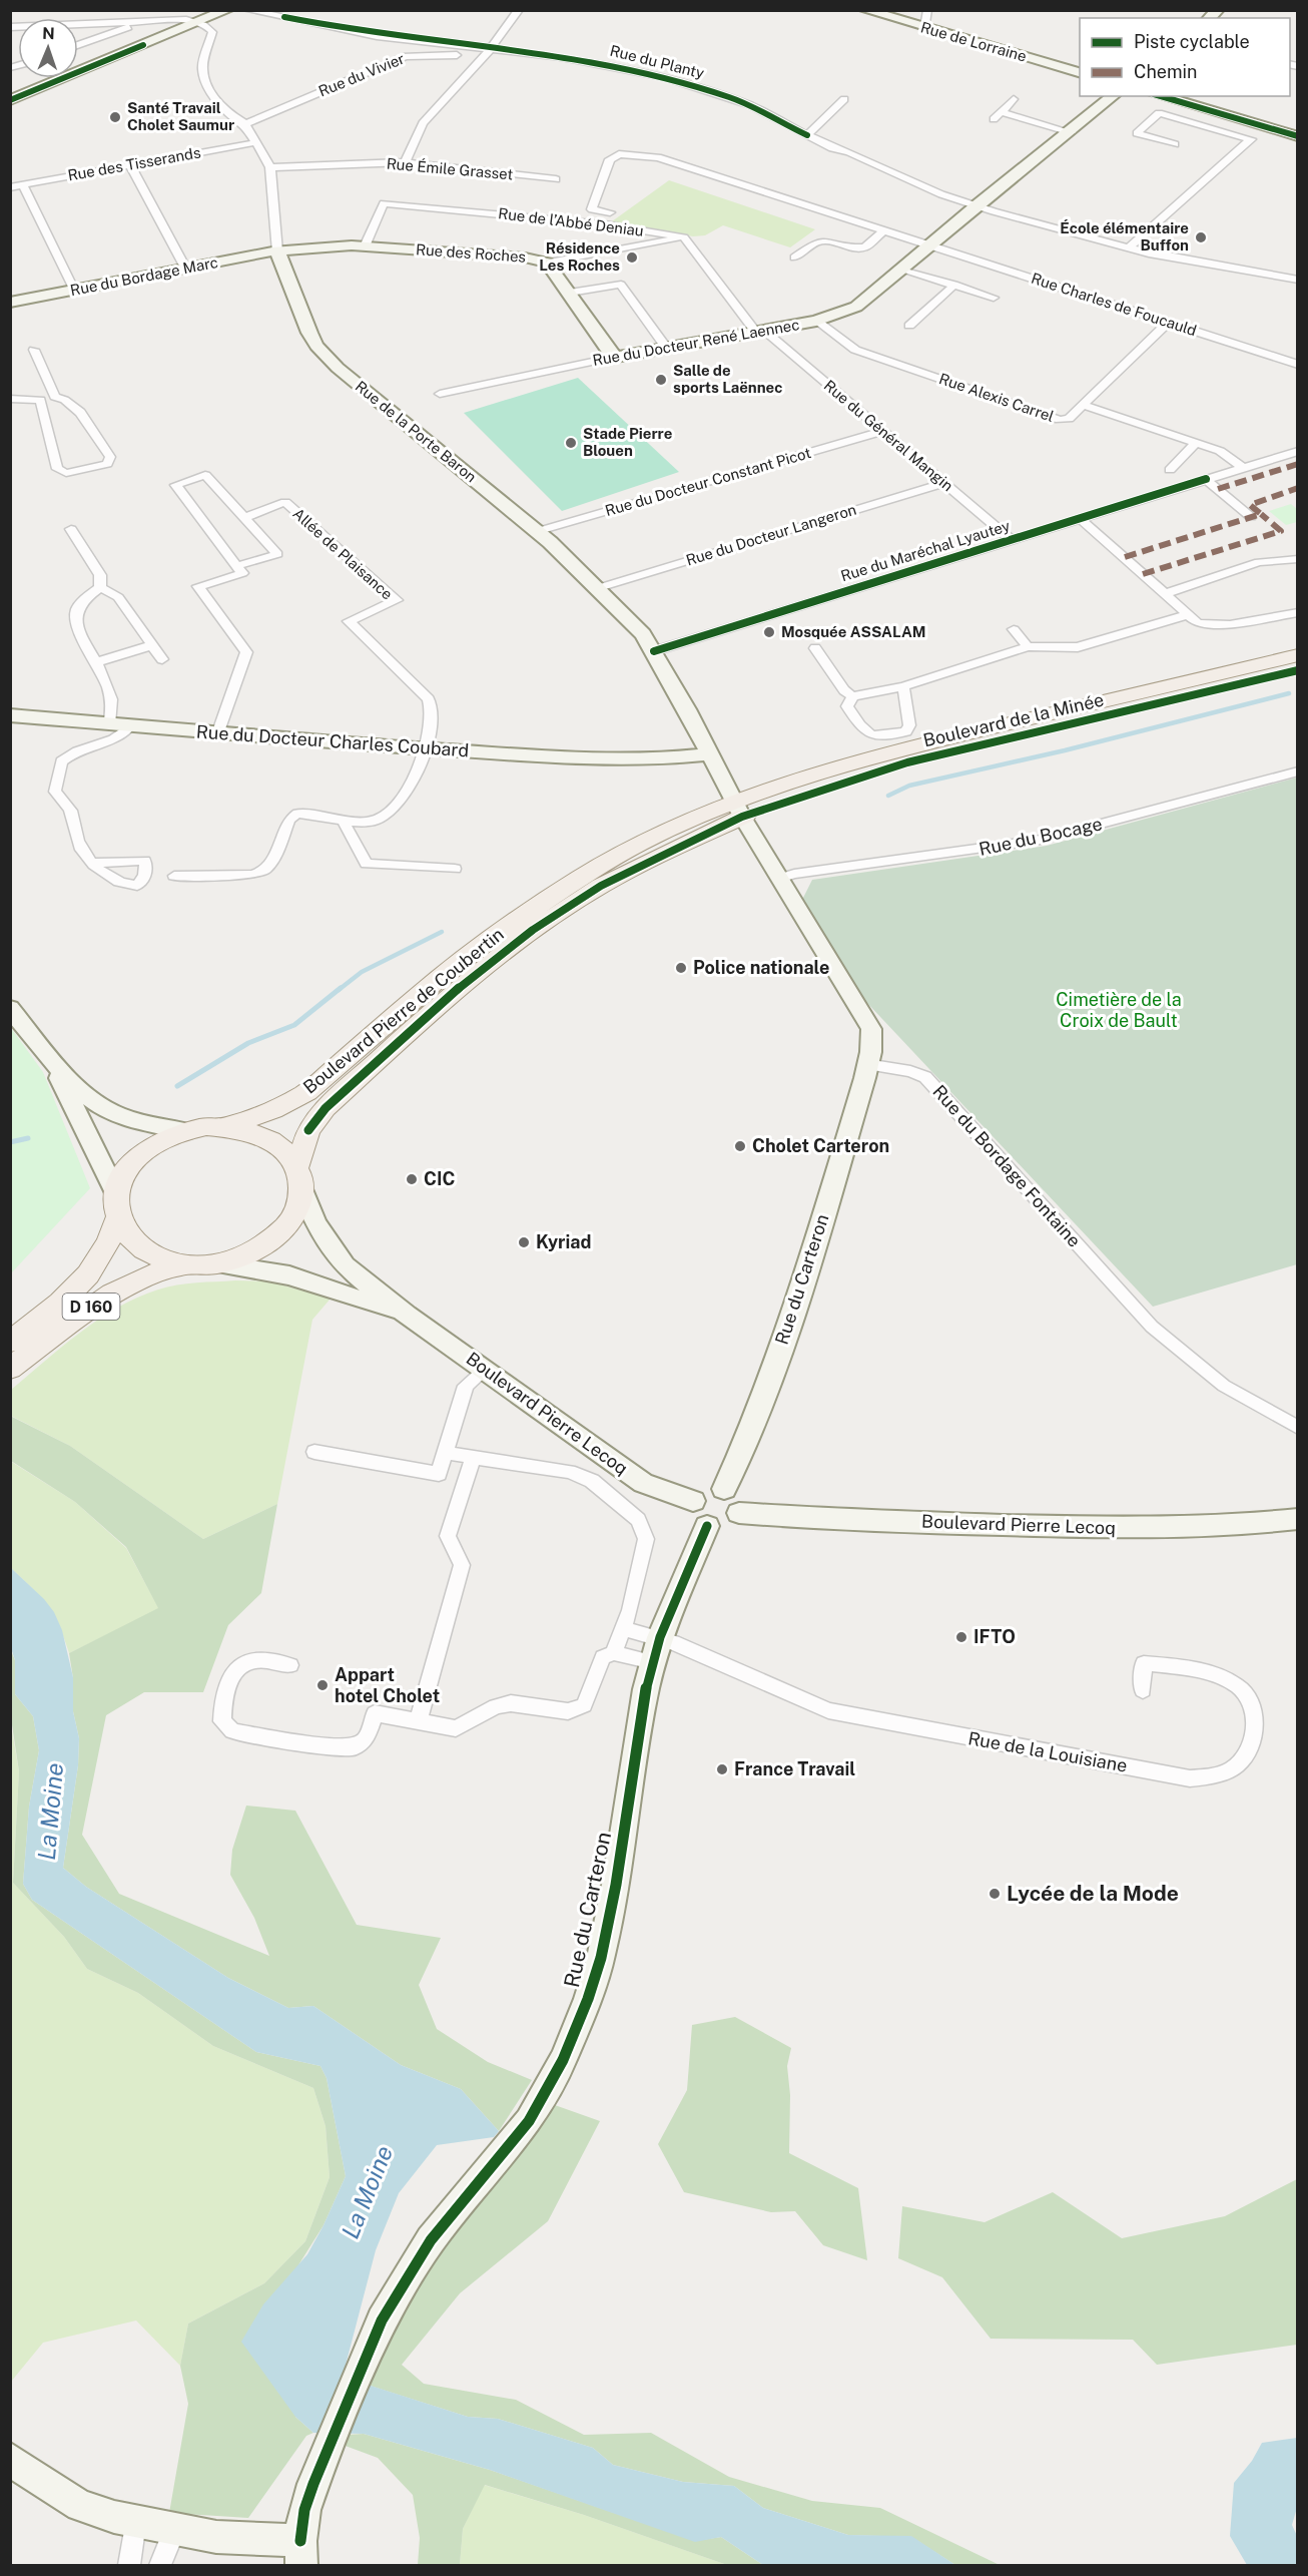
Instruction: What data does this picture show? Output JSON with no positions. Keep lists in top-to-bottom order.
{
  "streets": {
    "main road": ["Boulevard de la Minée", "Boulevard Pierre de Coubertin", "D 160"],
    "street": [
      "Rue de Lorraine",
      "Rue du Planty",
      "Rue du Vivier",
      "Rue des Tisserands",
      "Rue Émile Grasset",
      "Rue de l’Abbé Deniau",
      "Rue des Roches",
      "Rue du Bordage Marc",
      "Rue Charles de Foucauld",
      "Rue du Docteur René Laennec",
      "Rue Alexis Carrel",
      "Rue de la Porte Baron",
      "Rue du Général Mangin",
      "Rue du Docteur Constant Picot",
      "Rue du Docteur Langeron",
      "Rue du Maréchal Lyautey",
      "Allée de Plaisance",
      "Rue du Docteur Charles Coubard",
      "Rue du Bocage",
      "Rue du Bordage Fontaine",
      "Rue du Carteron",
      "Boulevard Pierre Lecoq",
      "Rue de la Louisiane"
    ]
  },
  "crossings": [
    ["Rue du Planty", "Rue du Vivier"],
    ["Rue du Planty", "Rue du Docteur René Laennec"],
    ["Rue du Vivier", "Rue de la Porte Baron"],
    ["Rue des Tisserands", "Rue de la Porte Baron"],
    ["Rue Émile Grasset", "Rue de la Porte Baron"],
    ["Rue de l’Abbé Deniau", "Rue des Roches"],
    ["Rue des Roches", "Rue du Bordage Marc"],
    ["Rue des Roches", "Rue du Docteur René Laennec"],
    ["Rue des Roches", "Rue de la Porte Baron"],
    ["Rue du Bordage Marc", "Rue de la Porte Baron"],
    ["Rue Charles de Foucauld", "Rue du Docteur René Laennec"],
    ["Rue du Docteur René Laennec", "Rue Alexis Carrel"],
    ["Rue du Docteur René Laennec", "Rue du Général Mangin"],
    ["Rue Alexis Carrel", "Rue du Maréchal Lyautey"],
    ["Rue de la Porte Baron", "Rue du Docteur Constant Picot"],
    ["Rue de la Porte Baron", "Rue du Docteur Langeron"],
    ["Rue de la Porte Baron", "Rue du Maréchal Lyautey"],
    ["Rue de la Porte Baron", "Boulevard de la Minée"],
    ["Rue de la Porte Baron", "Rue du Docteur Charles Coubard"],
    ["Rue de la Porte Baron", "Boulevard Pierre de Coubertin"],
    ["Rue du Général Mangin", "Rue du Docteur Constant Picot"],
    ["Rue du Général Mangin", "Rue du Docteur Langeron"],
    ["Rue du Général Mangin", "Rue du Maréchal Lyautey"],
    ["Allée de Plaisance", "Rue du Docteur Charles Coubard"],
    ["Boulevard de la Minée", "Boulevard Pierre de Coubertin"],
    ["Boulevard Pierre de Coubertin", "D 160"],
    ["Boulevard Pierre de Coubertin", "Boulevard Pierre Lecoq"],
    ["Rue du Bordage Fontaine", "Rue du Carteron"],
    ["Rue du Carteron", "Boulevard Pierre Lecoq"],
    ["Rue du Carteron", "Rue de la Louisiane"],
    ["D 160", "Boulevard Pierre Lecoq"]
  ],
  "water": ["La Moine"],
  "parks": ["Cimetière de la Croix de Bault"],
  "places": [
    "Santé Travail Cholet Saumur",
    "École élémentaire Buffon",
    "Résidence Les Roches",
    "Salle de sports Laënnec",
    "Stade Pierre Blouen",
    "Mosquée ASSALAM",
    "Police nationale",
    "Cholet Carteron",
    "CIC",
    "Kyriad",
    "IFTO",
    "Appart hotel Cholet",
    "France Travail",
    "Lycée de la Mode"
  ],
  "legend": ["Piste cyclable", "Chemin"],
  "north": "top"
}
